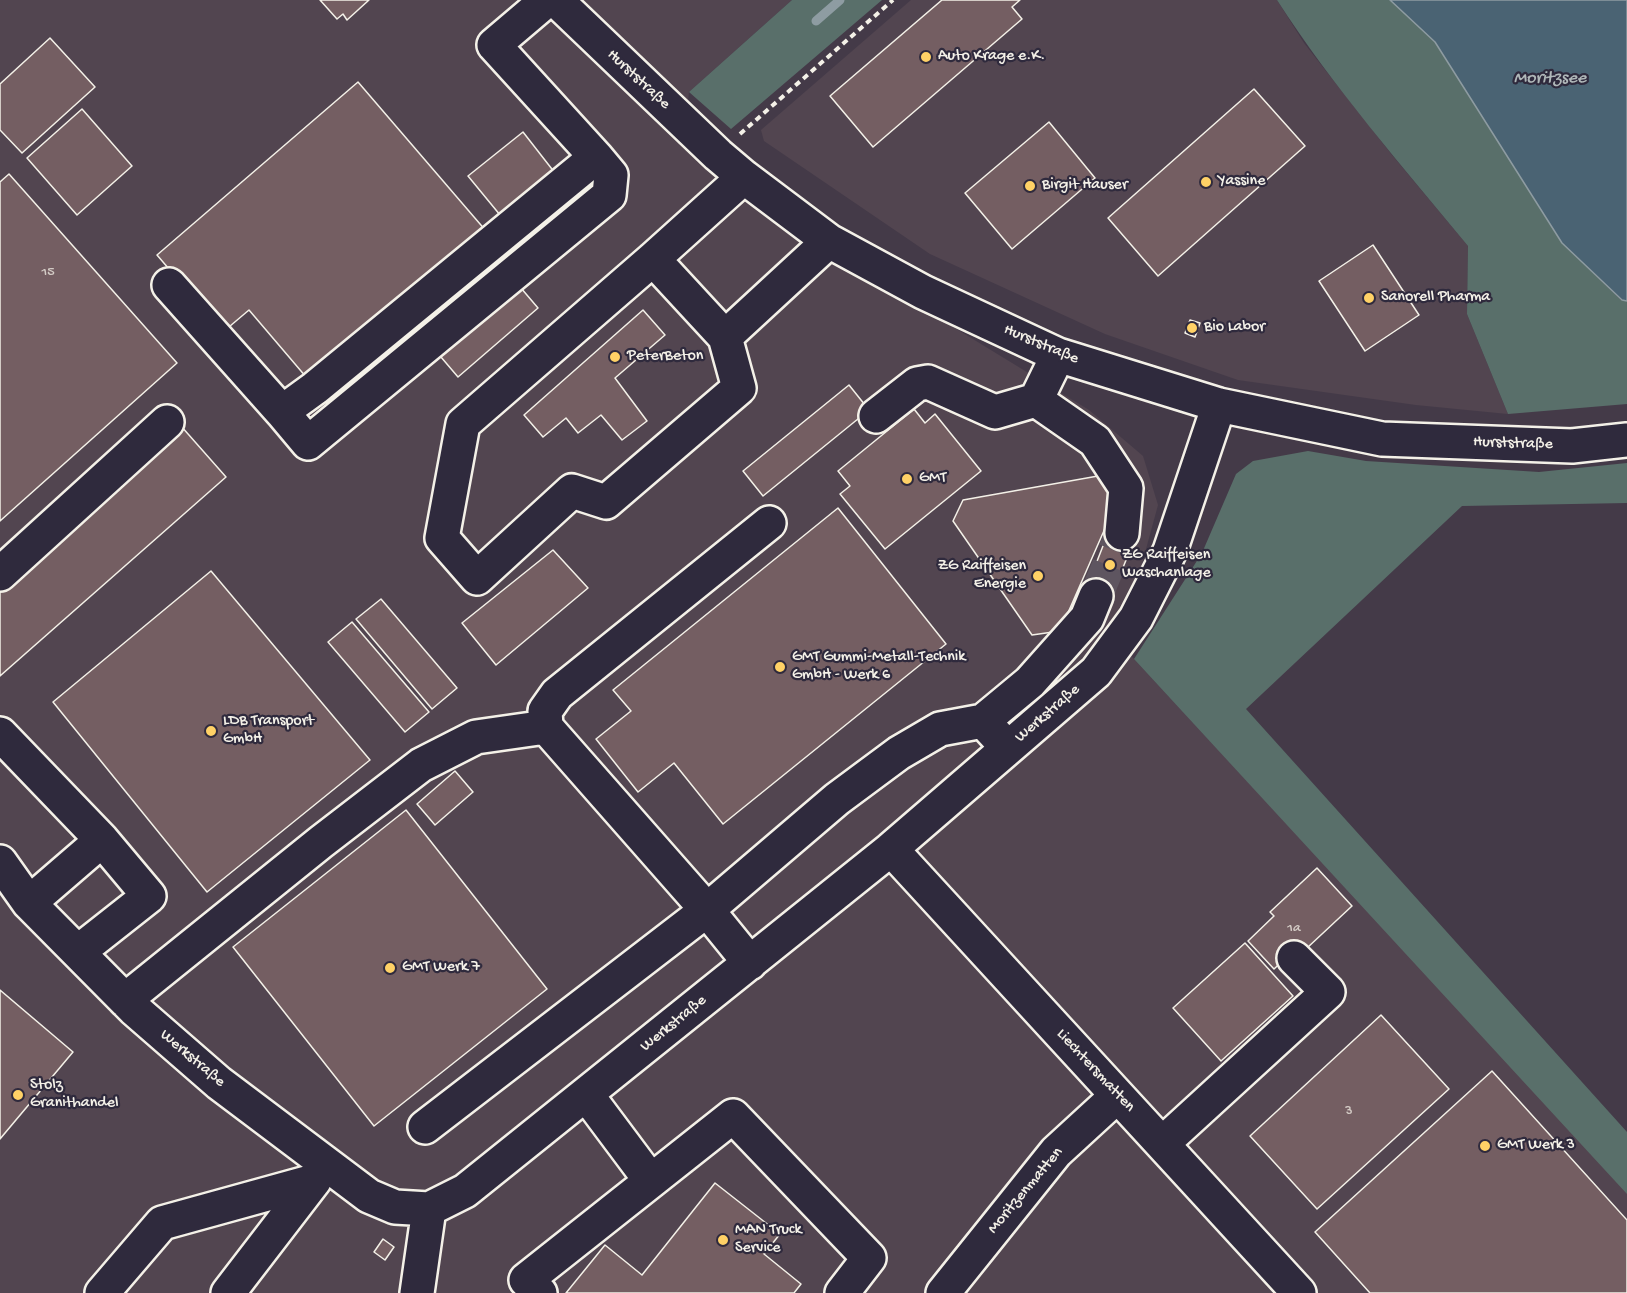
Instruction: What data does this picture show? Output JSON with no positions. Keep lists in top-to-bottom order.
{
  "streets": {
    "street": [
      "Hurststraße",
      "Werkstraße",
      "Liechtersmatten",
      "Moritzenmatten"
    ]
  },
  "crossings": [
    ["Hurststraße", "Werkstraße"],
    ["Werkstraße", "Liechtersmatten"],
    ["Liechtersmatten", "Moritzenmatten"]
  ],
  "water": ["Moritzsee"],
  "places": [
    "Auto Krage e.K.",
    "Yassine",
    "Birgit Hauser",
    "Sanorell Pharma",
    "Bio Labor",
    "PeterBeton",
    "GMT",
    "ZG Raiffeisen Waschanlage",
    "ZG Raiffeisen Energie",
    "GMT Gummi-Metall-Technik GmbH - Werk 6",
    "LDB Transport GmbH",
    "GMT Werk 7",
    "Stolz Granithandel",
    "GMT Werk 3",
    "MAN Truck Service"
  ],
  "house_numbers": ["15", "1a", "3"]
}
